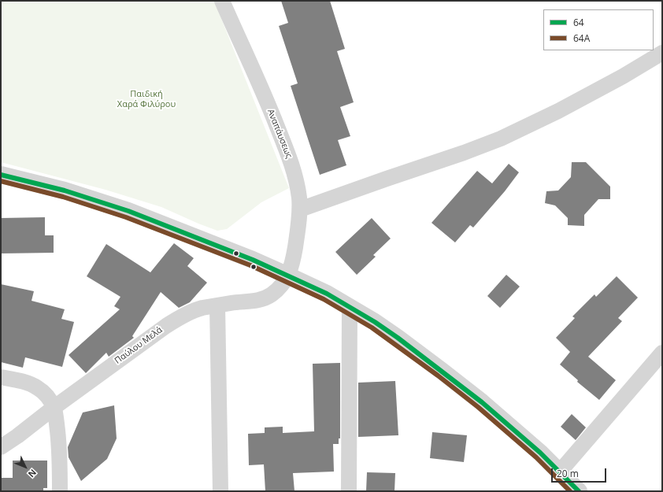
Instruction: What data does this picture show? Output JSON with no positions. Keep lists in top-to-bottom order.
{
  "streets": {
    "street": ["Αναπάυσεως", "Παύλου Μελά"]
  },
  "crossings": [
    ["Αναπάυσεως", "Παύλου Μελά"]
  ],
  "parks": ["Παιδική Χαρά Φιλύρου"],
  "lines": ["transit line 64", "transit line 64Α"],
  "legend": ["64", "64Α"],
  "scale_bar": "20 m",
  "north": "bottom right"
}
